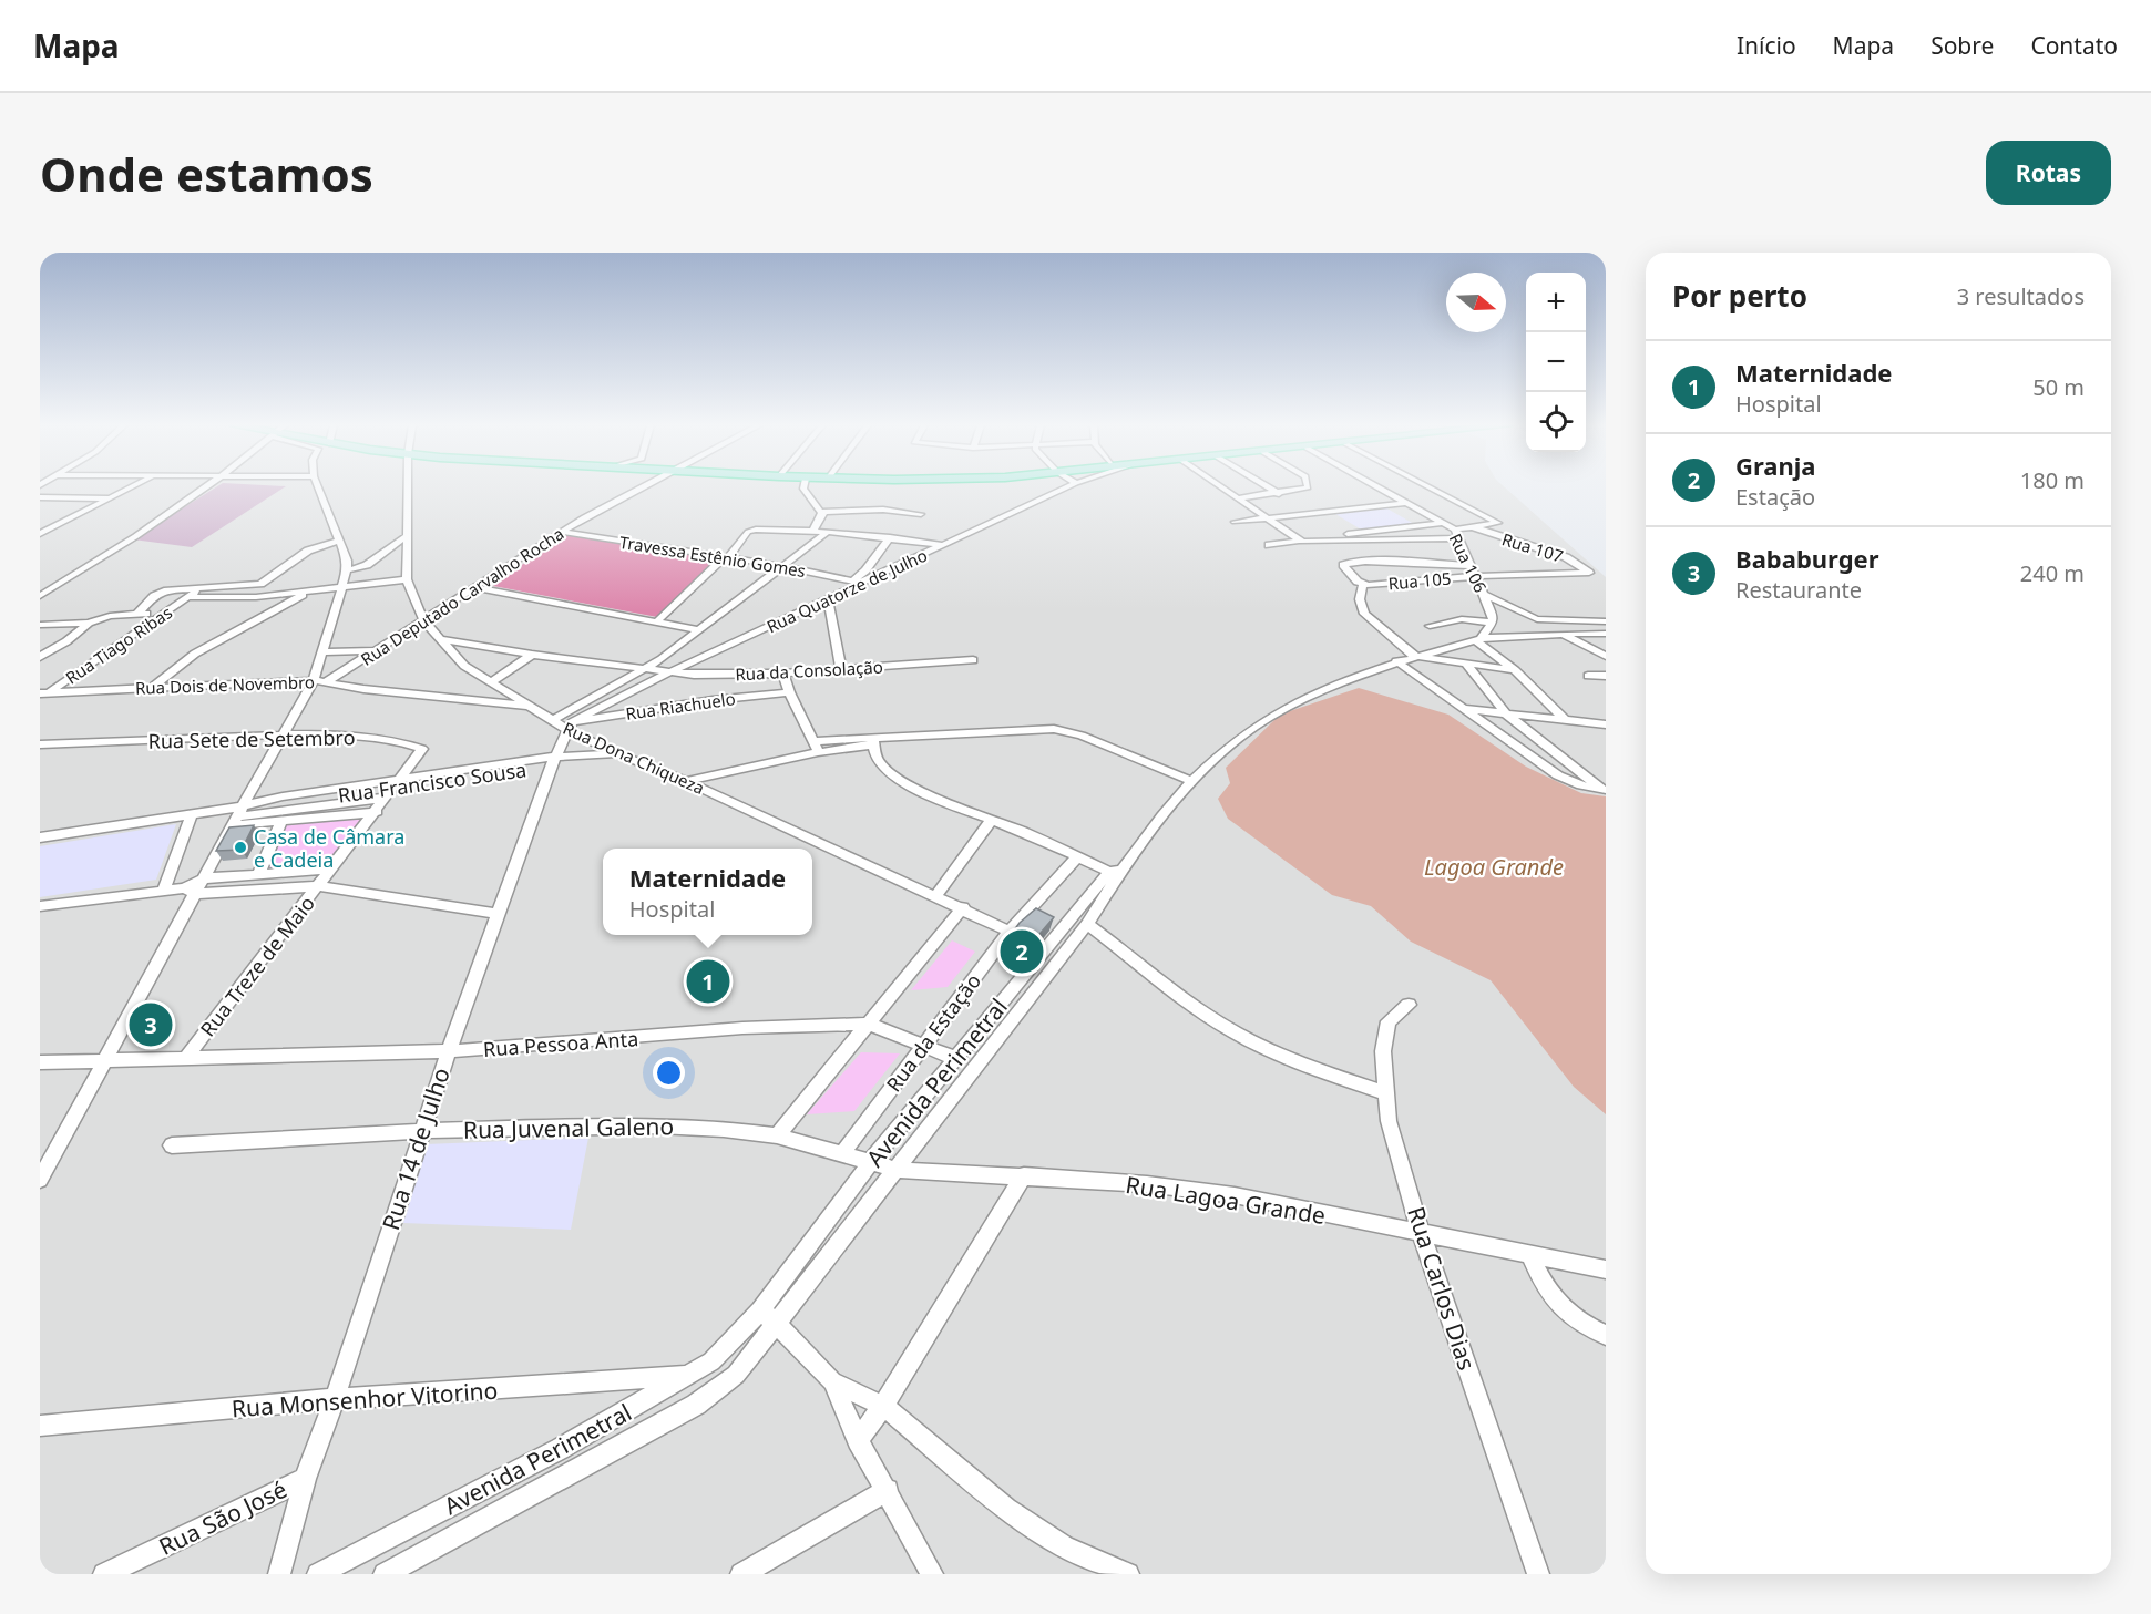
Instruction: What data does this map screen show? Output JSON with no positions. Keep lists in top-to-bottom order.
{
  "streets": {
    "street": [
      "Rua 107",
      "Travessa Estênio Gomes",
      "Rua 106",
      "Rua 105",
      "Rua Quatorze de Julho",
      "Rua Deputado Carvalho Rocha",
      "Rua Tiago Ribas",
      "Rua da Consolação",
      "Rua Dois de Novembro",
      "Rua Riachuelo",
      "Rua Sete de Setembro",
      "Rua Dona Chiqueza",
      "Rua Francisco Sousa",
      "Rua Treze de Maio",
      "Rua da Estação",
      "Rua Pessoa Anta",
      "Avenida Perimetral",
      "Rua Juvenal Galeno",
      "Rua 14 de Julho",
      "Rua Lagoa Grande",
      "Rua Carlos Dias",
      "Rua Monsenhor Vitorino",
      "Rua São José"
    ]
  },
  "crossings": [
    ["Rua 107", "Rua 106"],
    ["Rua 107", "Rua 105"],
    ["Travessa Estênio Gomes", "Rua Quatorze de Julho"],
    ["Travessa Estênio Gomes", "Rua Deputado Carvalho Rocha"],
    ["Rua 106", "Rua 105"],
    ["Rua Quatorze de Julho", "Rua da Consolação"],
    ["Rua Quatorze de Julho", "Rua Riachuelo"],
    ["Rua Quatorze de Julho", "Rua Dona Chiqueza"],
    ["Rua Quatorze de Julho", "Rua 14 de Julho"],
    ["Rua Deputado Carvalho Rocha", "Rua Dois de Novembro"],
    ["Rua Deputado Carvalho Rocha", "Rua Dona Chiqueza"],
    ["Rua Tiago Ribas", "Rua Dois de Novembro"],
    ["Rua da Consolação", "Rua Dona Chiqueza"],
    ["Rua Dois de Novembro", "Rua Dona Chiqueza"],
    ["Rua Riachuelo", "Rua Dona Chiqueza"],
    ["Rua Riachuelo", "Rua 14 de Julho"],
    ["Rua Sete de Setembro", "Rua Francisco Sousa"],
    ["Rua Sete de Setembro", "Rua Treze de Maio"],
    ["Rua Dona Chiqueza", "Rua Francisco Sousa"],
    ["Rua Dona Chiqueza", "Rua da Estação"],
    ["Rua Dona Chiqueza", "Rua 14 de Julho"],
    ["Rua Francisco Sousa", "Rua Treze de Maio"],
    ["Rua Francisco Sousa", "Rua 14 de Julho"],
    ["Rua Treze de Maio", "Rua Pessoa Anta"],
    ["Rua da Estação", "Rua Pessoa Anta"],
    ["Rua da Estação", "Rua Juvenal Galeno"],
    ["Rua da Estação", "Rua Lagoa Grande"],
    ["Rua Pessoa Anta", "Avenida Perimetral"],
    ["Rua Pessoa Anta", "Rua 14 de Julho"],
    ["Avenida Perimetral", "Rua Lagoa Grande"],
    ["Avenida Perimetral", "Rua Monsenhor Vitorino"],
    ["Rua Juvenal Galeno", "Rua 14 de Julho"],
    ["Rua Juvenal Galeno", "Rua Lagoa Grande"],
    ["Rua 14 de Julho", "Rua Monsenhor Vitorino"],
    ["Rua 14 de Julho", "Rua São José"],
    ["Rua Lagoa Grande", "Rua Carlos Dias"]
  ],
  "water": ["Lagoa Grande"],
  "places": ["Casa de Câmara e Cadeia"],
  "north": "right",
  "page": {
    "header": "Mapa",
    "nav": [
      "Início",
      "Mapa",
      "Sobre",
      "Contato"
    ],
    "buttons": "Rotas",
    "title": "Onde estamos",
    "heading": ["Por perto", "3 resultados"],
    "map_buttons": ["+", "−"],
    "list": [
      {
        "mark": "1",
        "name": "Maternidade",
        "note": "Hospital",
        "value": "50 m"
      },
      {
        "mark": "2",
        "name": "Granja",
        "note": "Estação",
        "value": "180 m"
      },
      {
        "mark": "3",
        "name": "Bababurger",
        "note": "Restaurante",
        "value": "240 m"
      }
    ],
    "popup": ["Maternidade", "Hospital"],
    "pins": ["2", "1", "3"]
  }
}
